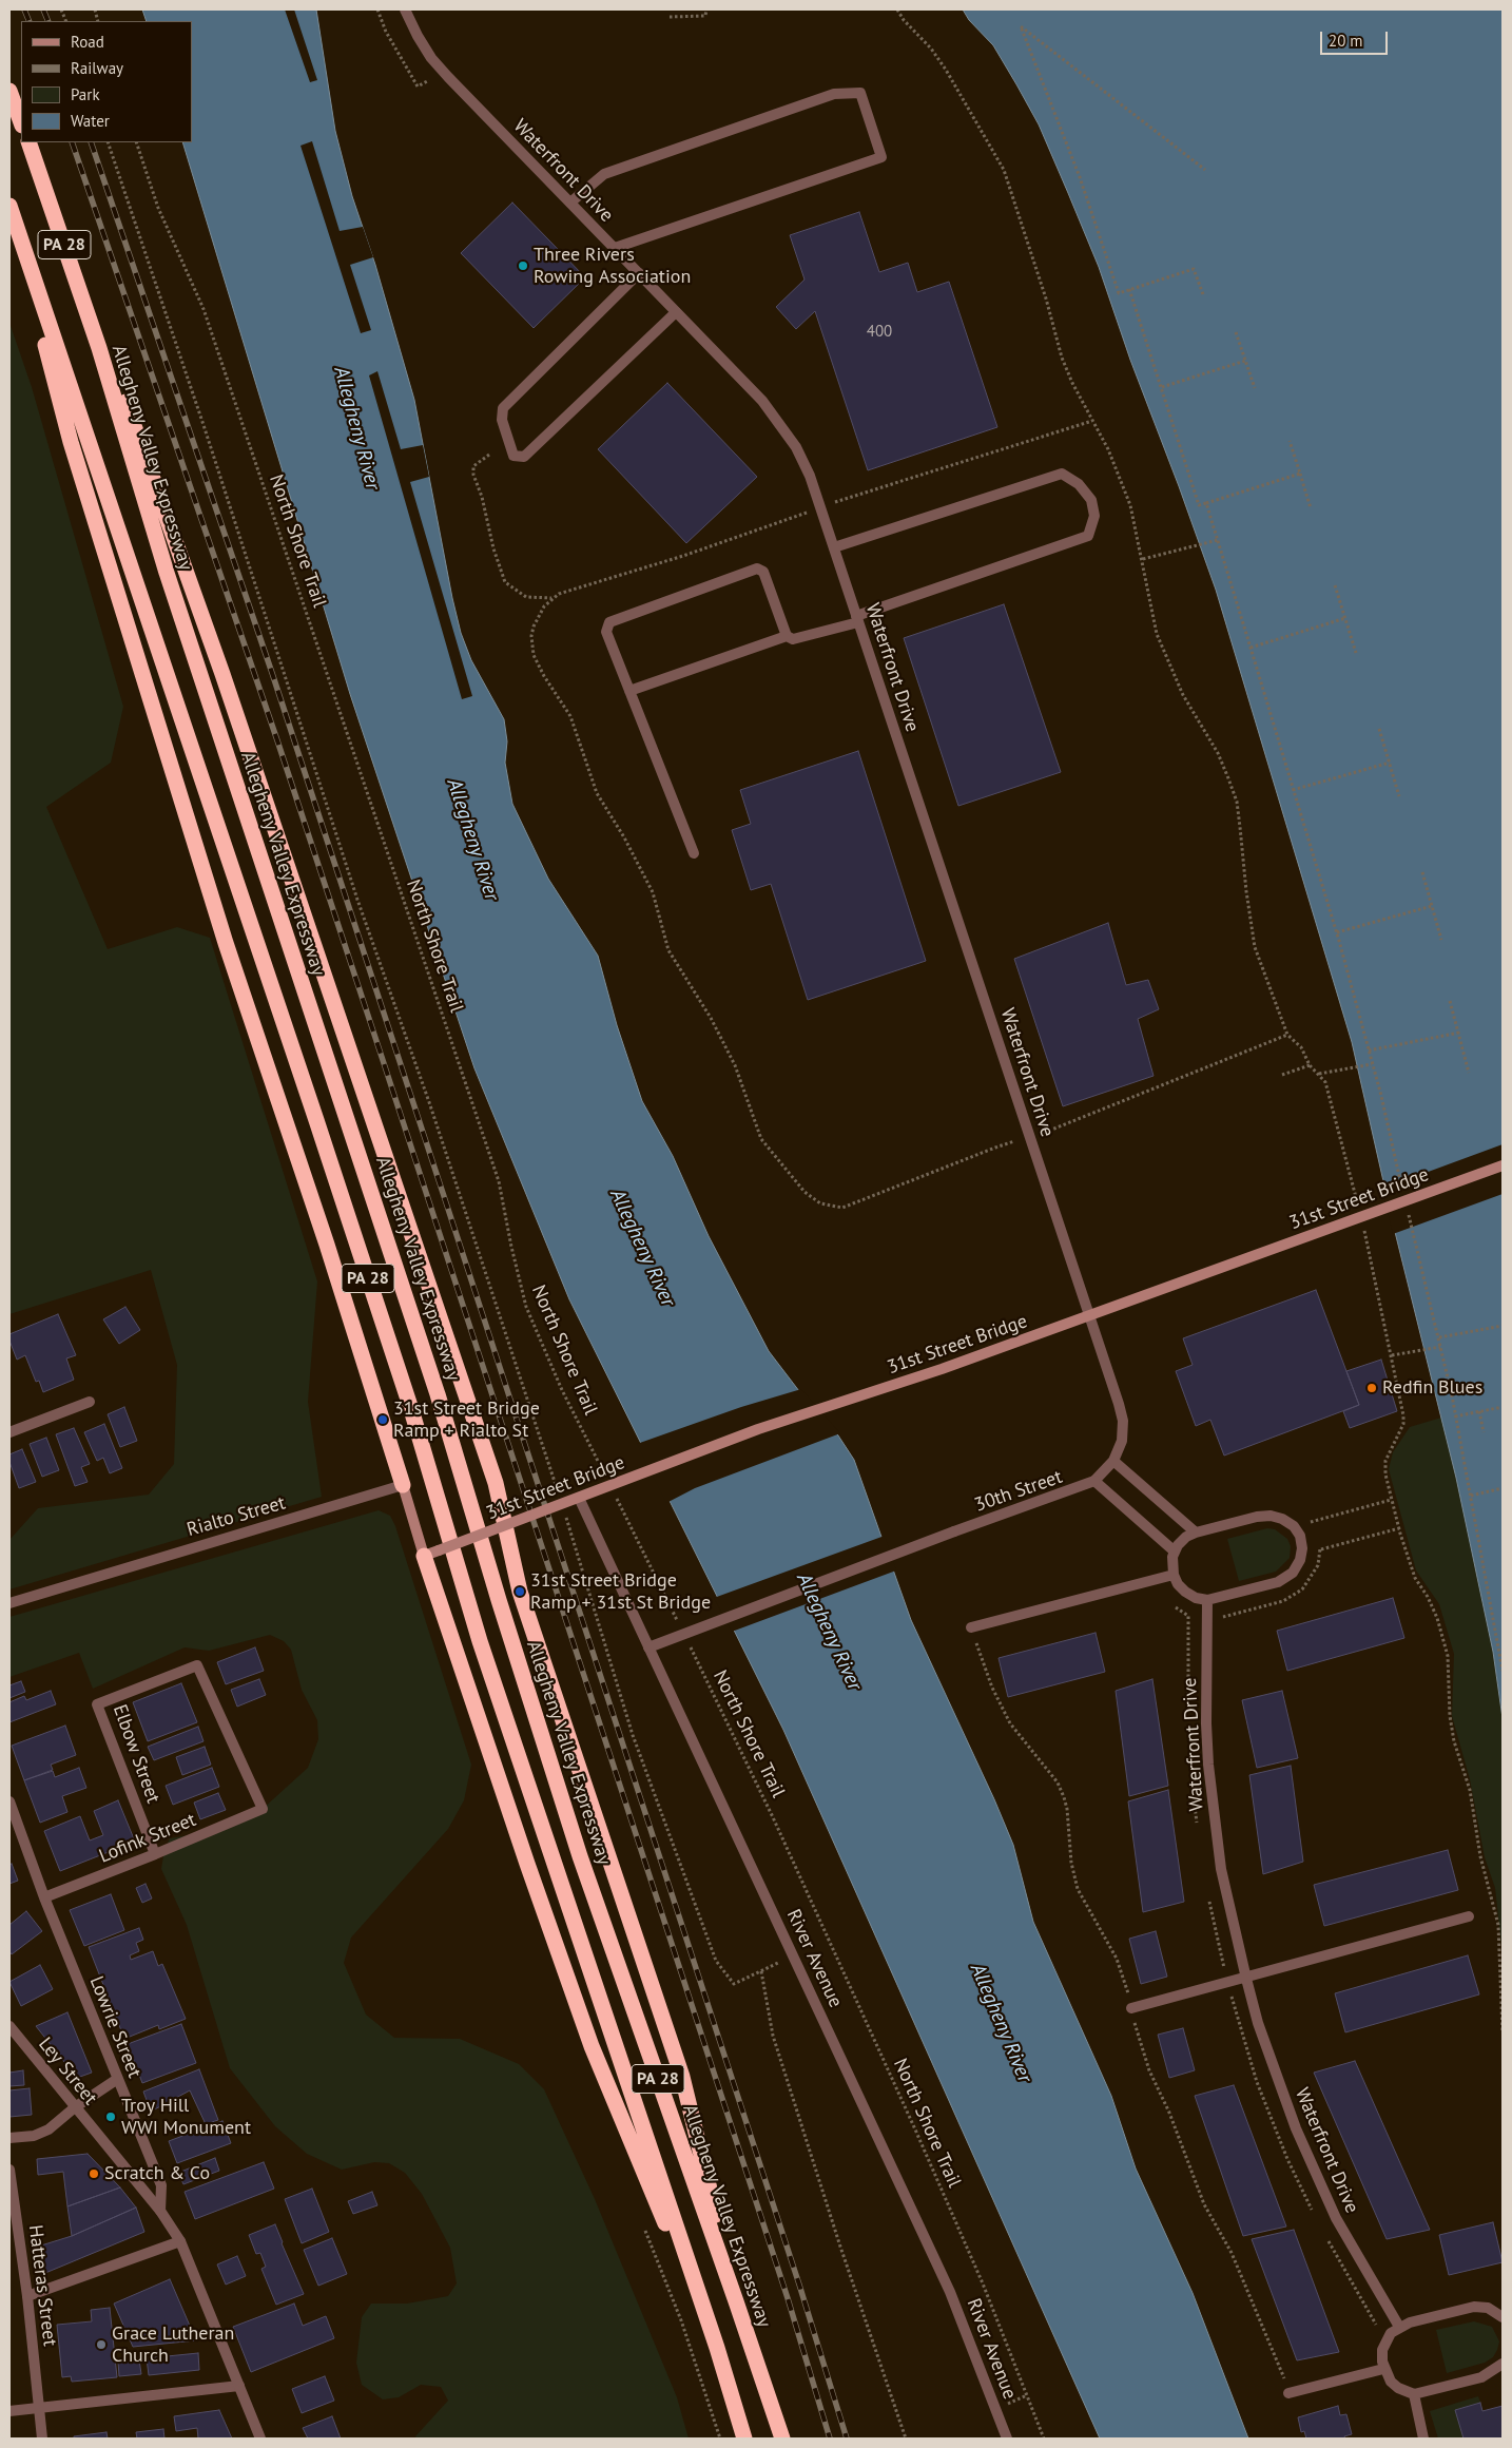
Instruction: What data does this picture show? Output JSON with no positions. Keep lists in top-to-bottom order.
{
  "streets": {
    "highway": ["PA 28", "Allegheny Valley Expressway"],
    "main road": ["31st Street Bridge"],
    "street": [
      "Waterfront Drive",
      "30th Street",
      "Rialto Street",
      "Elbow Street",
      "Lofink Street",
      "River Avenue",
      "Lowrie Street",
      "Ley Street",
      "Hatteras Street"
    ],
    "path": ["North Shore Trail"]
  },
  "crossings": [
    ["Waterfront Drive", "30th Street"],
    ["31st Street Bridge", "River Avenue"],
    ["30th Street", "River Avenue"],
    ["Elbow Street", "Lofink Street"],
    ["Lofink Street", "Lowrie Street"],
    ["Lowrie Street", "Ley Street"]
  ],
  "water": ["Allegheny River"],
  "places": [
    "Three Rivers Rowing Association",
    "Redfin Blues",
    "31st Street Bridge Ramp + Rialto St",
    "31st Street Bridge Ramp + 31st St Bridge",
    "Troy Hill WWI Monument",
    "Scratch & Co",
    "Grace Lutheran Church"
  ],
  "house_numbers": ["400"],
  "legend": [
    "Road",
    "Railway",
    "Park",
    "Water"
  ],
  "scale_bar": "20 m"
}
